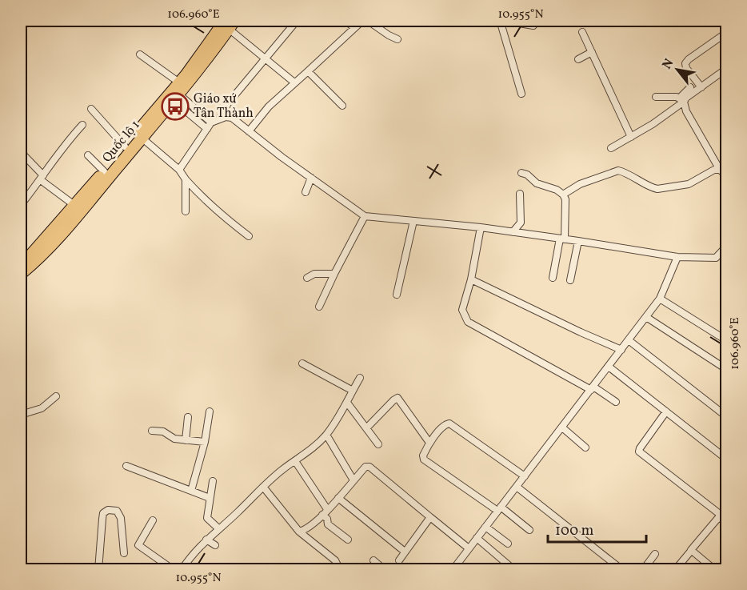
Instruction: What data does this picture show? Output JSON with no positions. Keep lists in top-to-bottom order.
{
  "streets": {
    "highway": ["Quốc lộ 1"]
  },
  "places": {
    "bus stop": ["Giáo xứ Tân Thành"]
  },
  "scale_bar": "100 m",
  "north": "top left",
  "coordinates": ["106.960°E", "10.955°N"]
}
